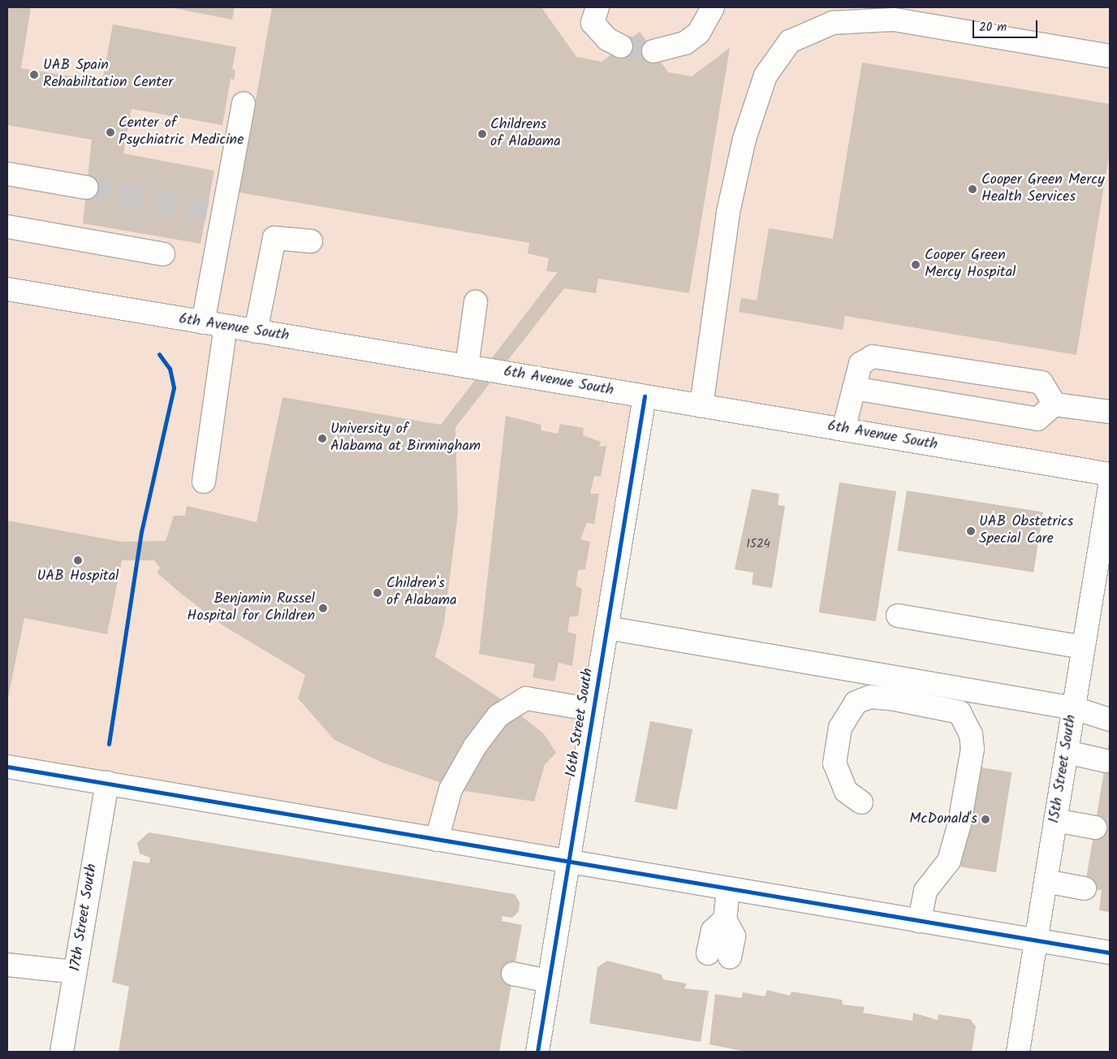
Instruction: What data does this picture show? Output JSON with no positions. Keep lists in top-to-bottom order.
{
  "streets": {
    "street": [
      "6th Avenue South",
      "16th Street South",
      "15th Street South",
      "17th Street South"
    ]
  },
  "crossings": [
    ["6th Avenue South", "16th Street South"]
  ],
  "places": [
    "UAB Spain Rehabilitation Center",
    "Center of Psychiatric Medicine",
    "Childrens of Alabama",
    "Cooper Green Mercy Health Services",
    "Cooper Green Mercy Hospital",
    "University of Alabama at Birmingham",
    "UAB Obstetrics Special Care",
    "UAB Hospital",
    "Children's of Alabama",
    "Benjamin Russel Hospital for Children",
    "McDonald's"
  ],
  "house_numbers": ["1524"],
  "scale_bar": "20 m"
}
